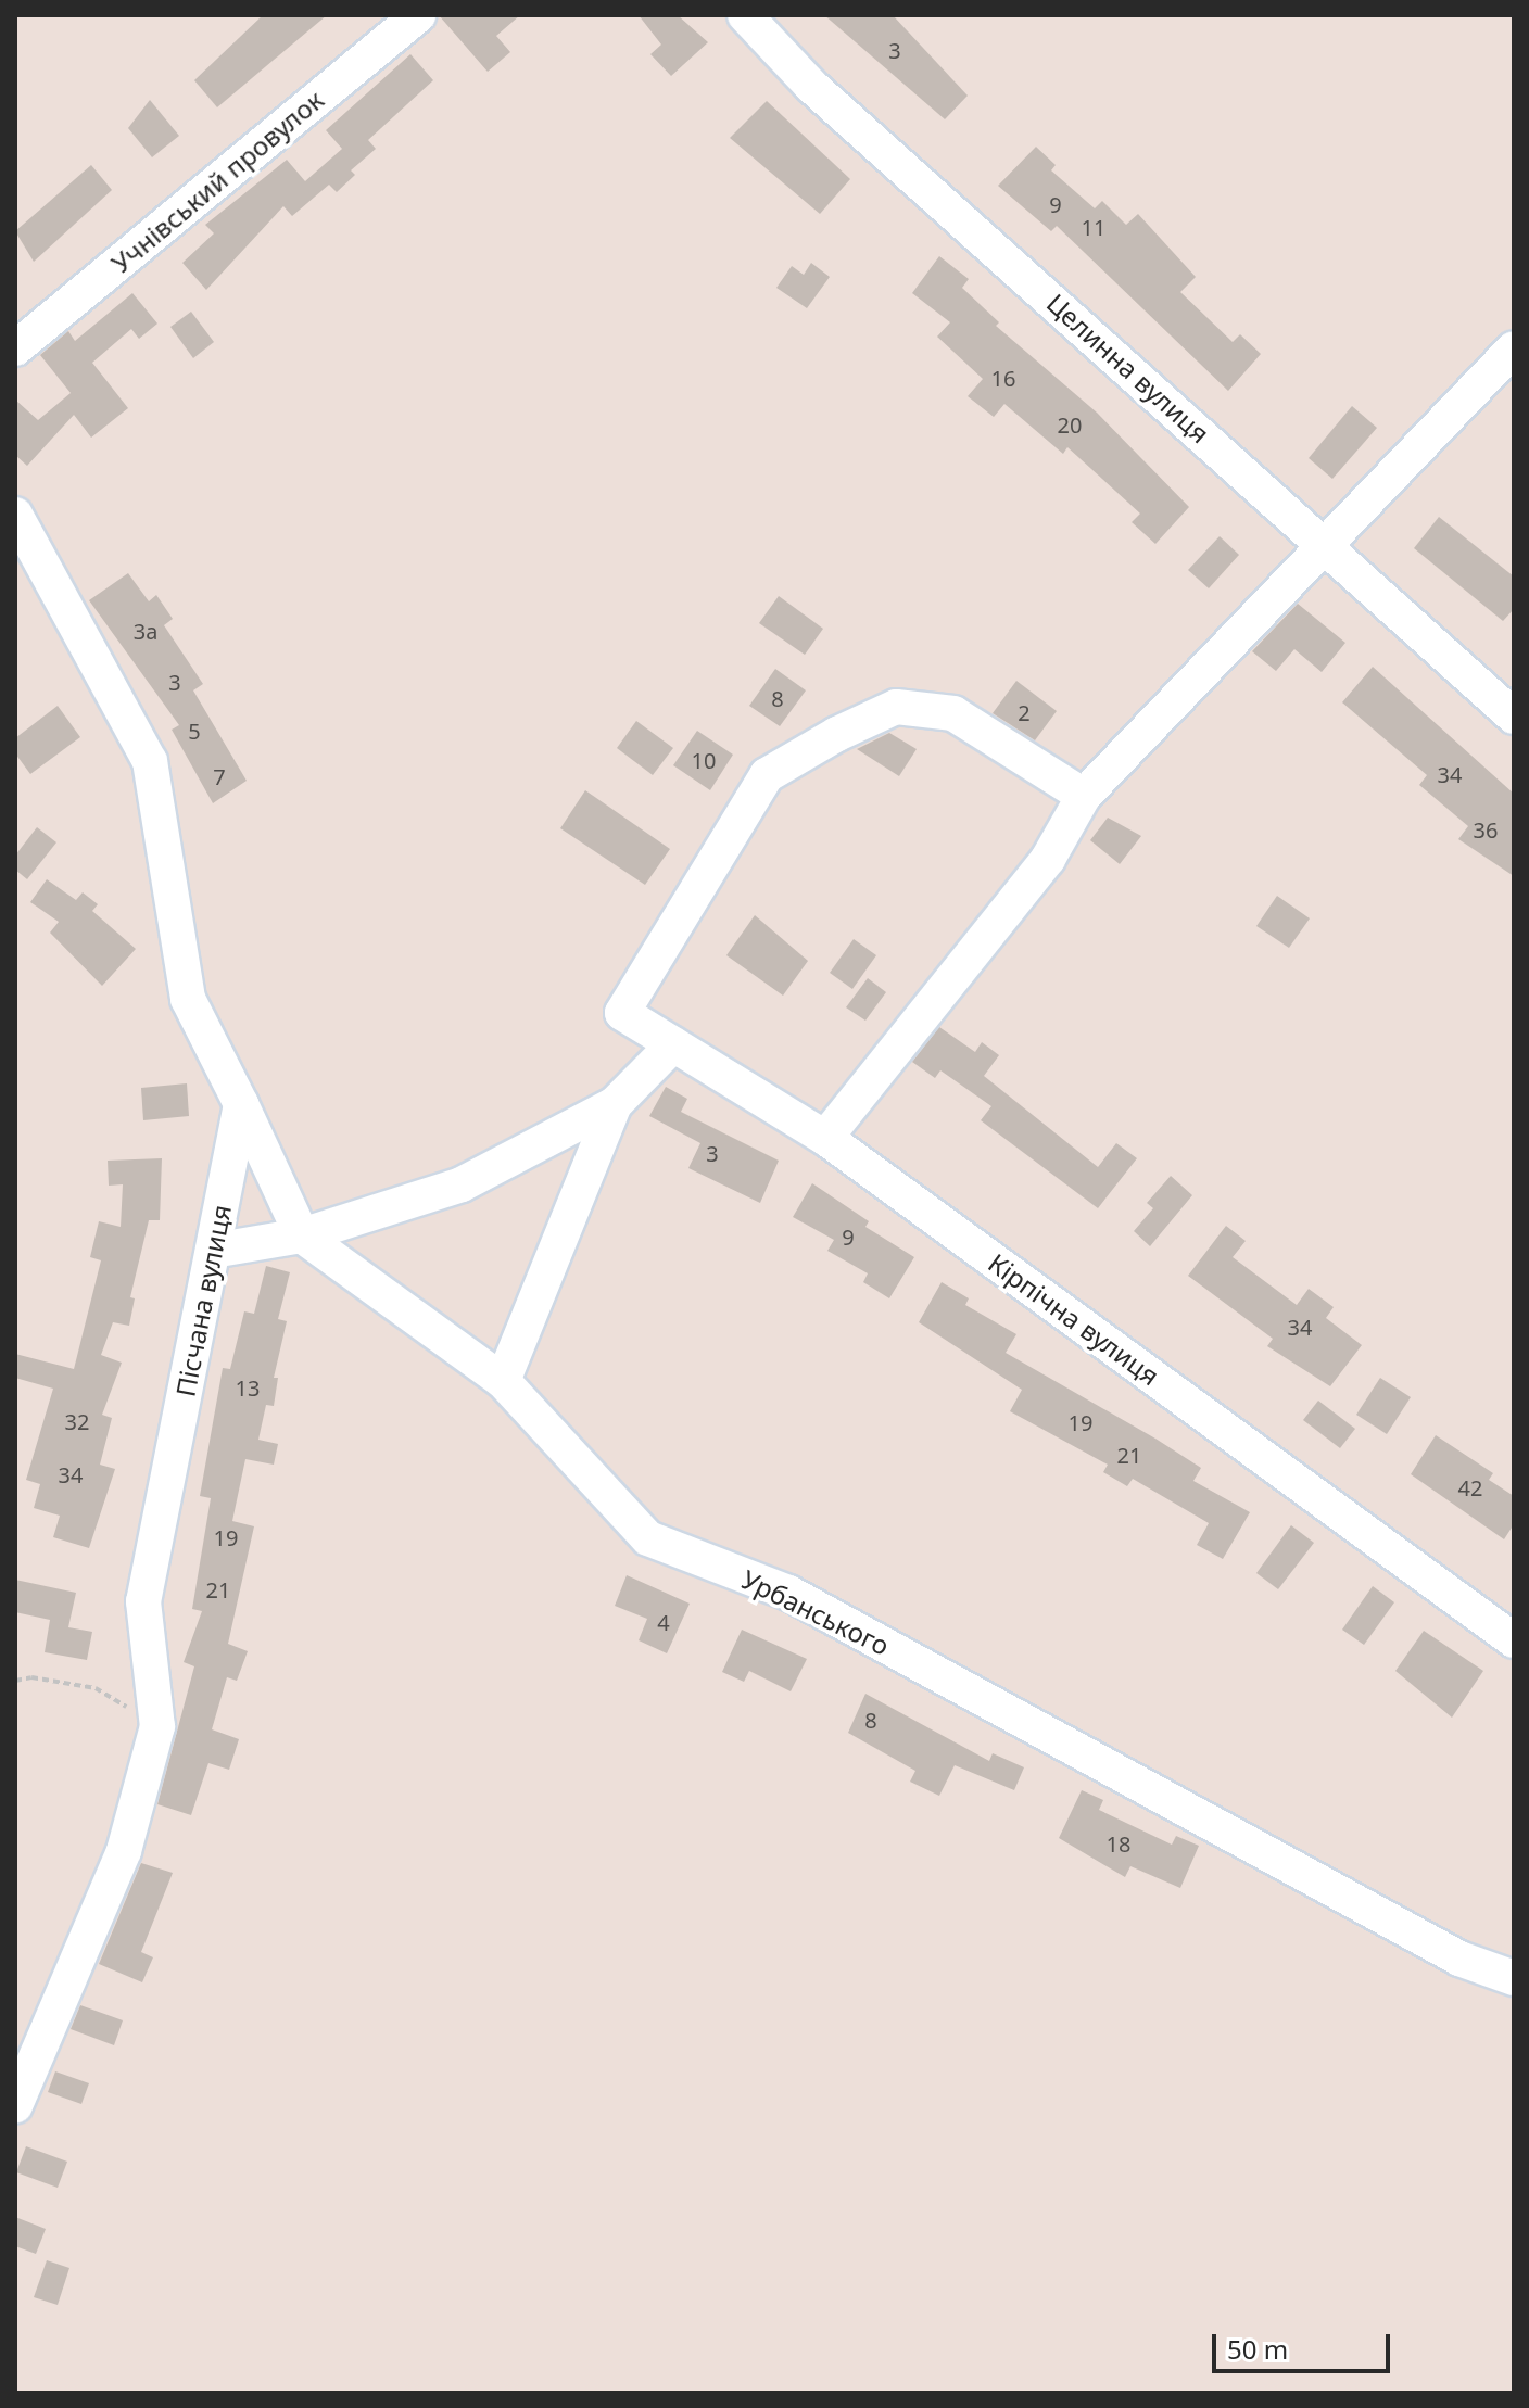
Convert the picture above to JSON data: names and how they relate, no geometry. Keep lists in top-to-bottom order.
{
  "streets": {
    "street": [
      "Учнівський провулок",
      "Целинна вулиця",
      "Пiсчана вулиця",
      "Кiрпiчна вулиця",
      "Урбанського"
    ]
  },
  "crossings": [
    ["Пiсчана вулиця", "Урбанського"]
  ],
  "house_numbers": [
    "3",
    "9",
    "11",
    "16",
    "20",
    "3а",
    "3",
    "8",
    "2",
    "5",
    "10",
    "34",
    "7",
    "36",
    "3",
    "9",
    "34",
    "13",
    "32",
    "19",
    "21",
    "34",
    "42",
    "19",
    "21",
    "4",
    "8",
    "18"
  ],
  "scale_bar": "50 m"
}
